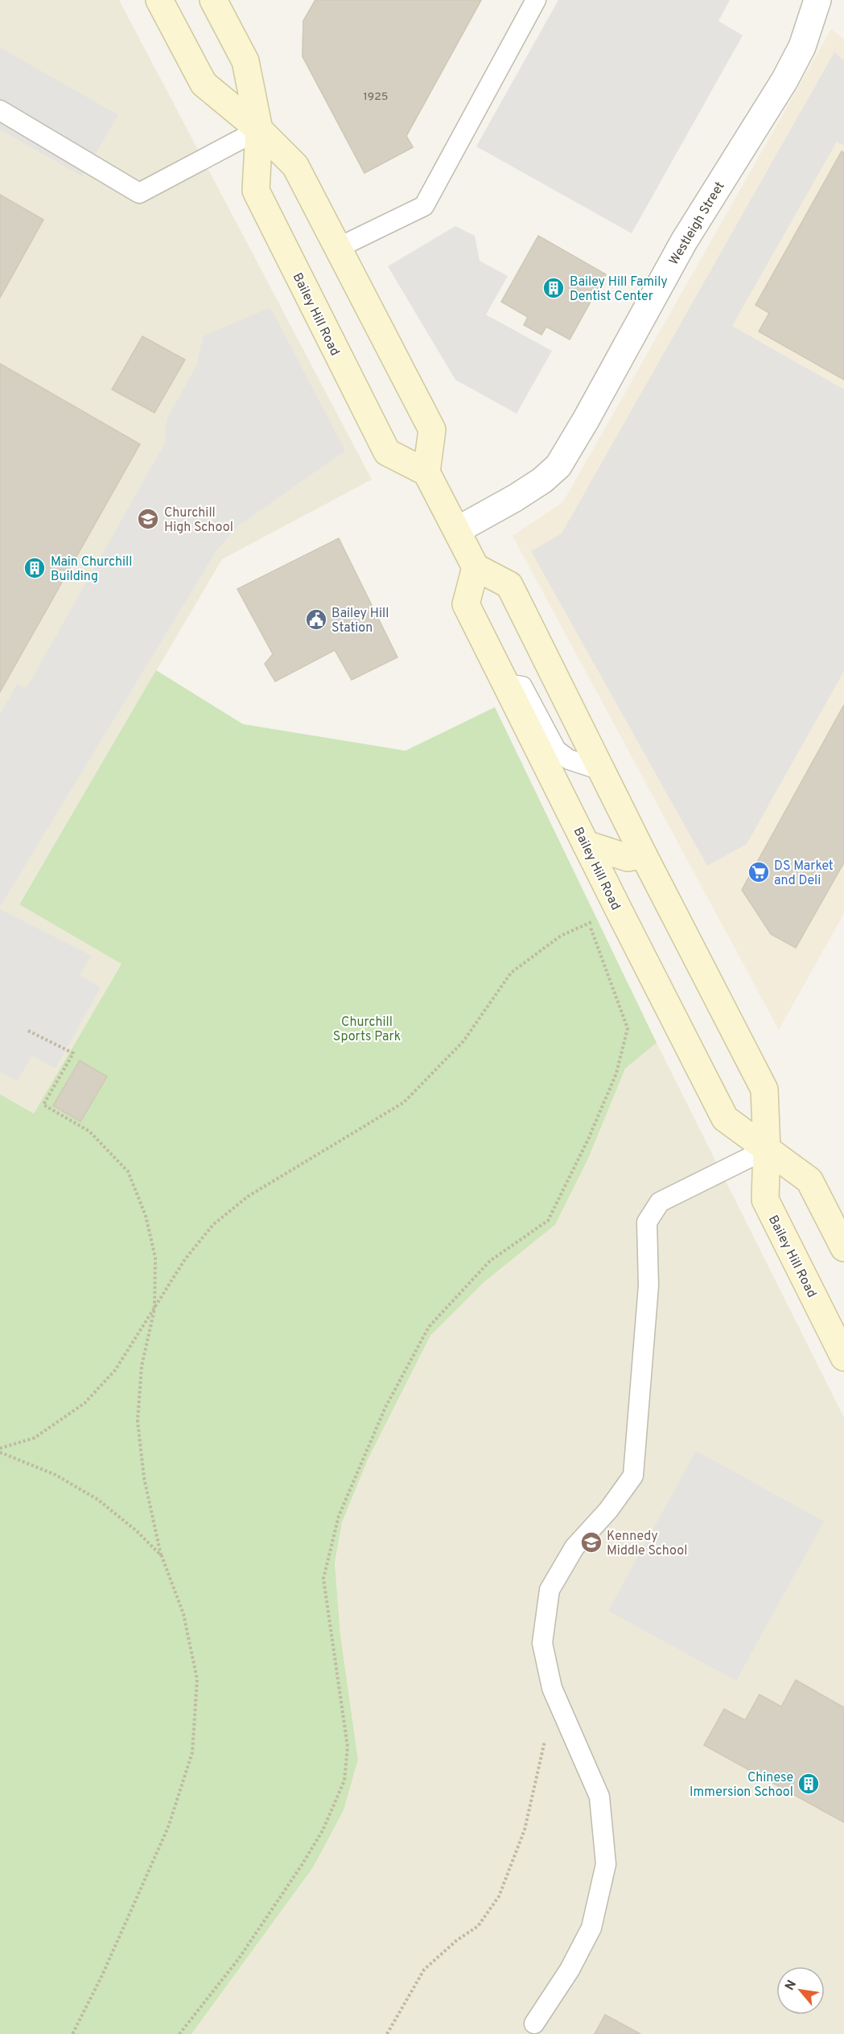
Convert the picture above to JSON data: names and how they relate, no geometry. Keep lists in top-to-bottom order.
{
  "streets": {
    "main road": ["Bailey Hill Road"],
    "street": ["Westleigh Street"]
  },
  "parks": ["Churchill Sports Park"],
  "places": {
    "building": ["Bailey Hill Family Dentist Center", "Main Churchill Building", "Chinese Immersion School"],
    "school or university": ["Churchill High School", "Kennedy Middle School"],
    "public building": ["Bailey Hill Station"],
    "supermarket": ["DS Market and Deli"]
  },
  "house_numbers": ["1925"],
  "north": "top left"
}
